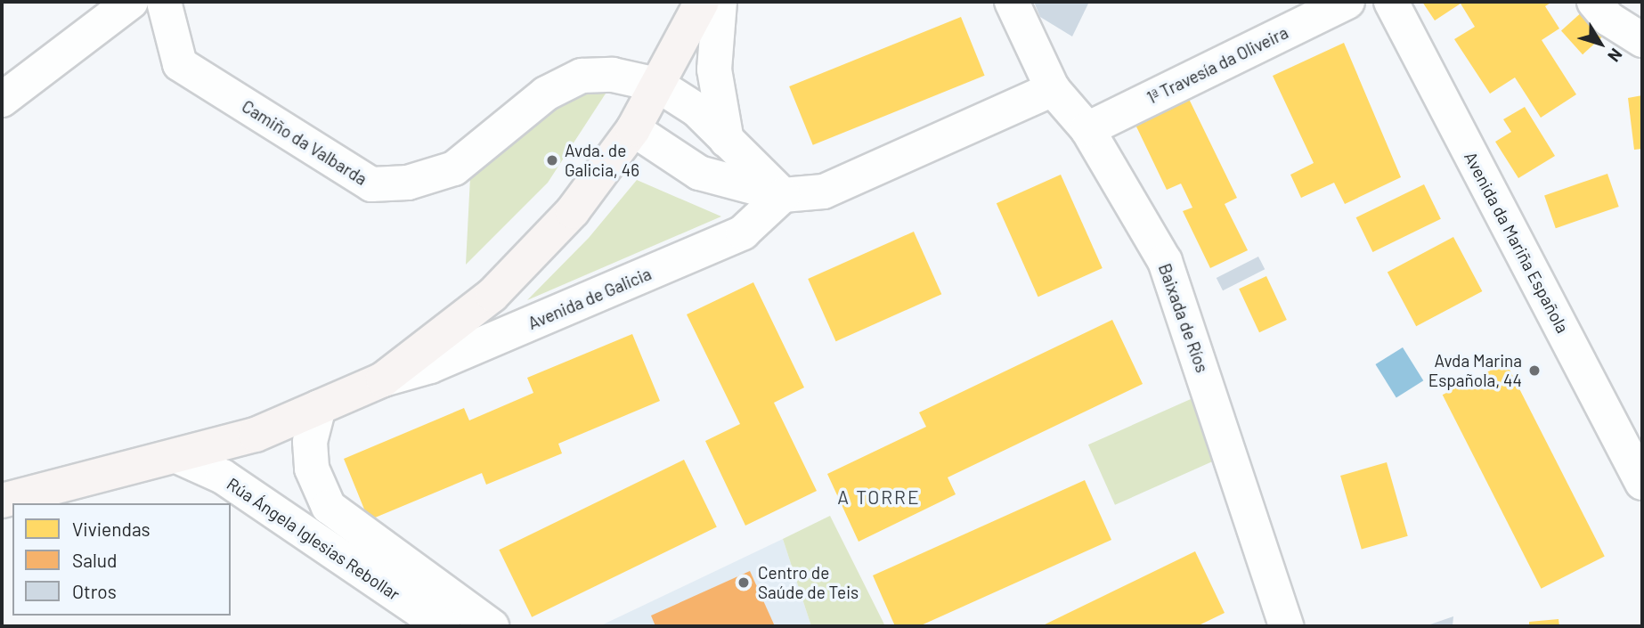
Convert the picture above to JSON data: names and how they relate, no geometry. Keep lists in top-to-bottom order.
{
  "streets": {
    "main road": ["Avenida de Galicia"],
    "street": [
      "1ª Travesía da Oliveira",
      "Camiño da Valbarda",
      "Avenida da Mariña Española",
      "Baixada de Ríos",
      "Rúa Ángela Iglesias Rebollar"
    ]
  },
  "crossings": [
    ["1ª Travesía da Oliveira", "Baixada de Ríos"],
    ["Camiño da Valbarda", "Avenida de Galicia"],
    ["Avenida de Galicia", "Rúa Ángela Iglesias Rebollar"]
  ],
  "districts": ["A TORRE"],
  "places": ["Avda. de Galicia, 46", "Avda Marina Española, 44", "Centro de Saúde de Teis"],
  "legend": ["Viviendas", "Salud", "Otros"],
  "north": "bottom right"
}
